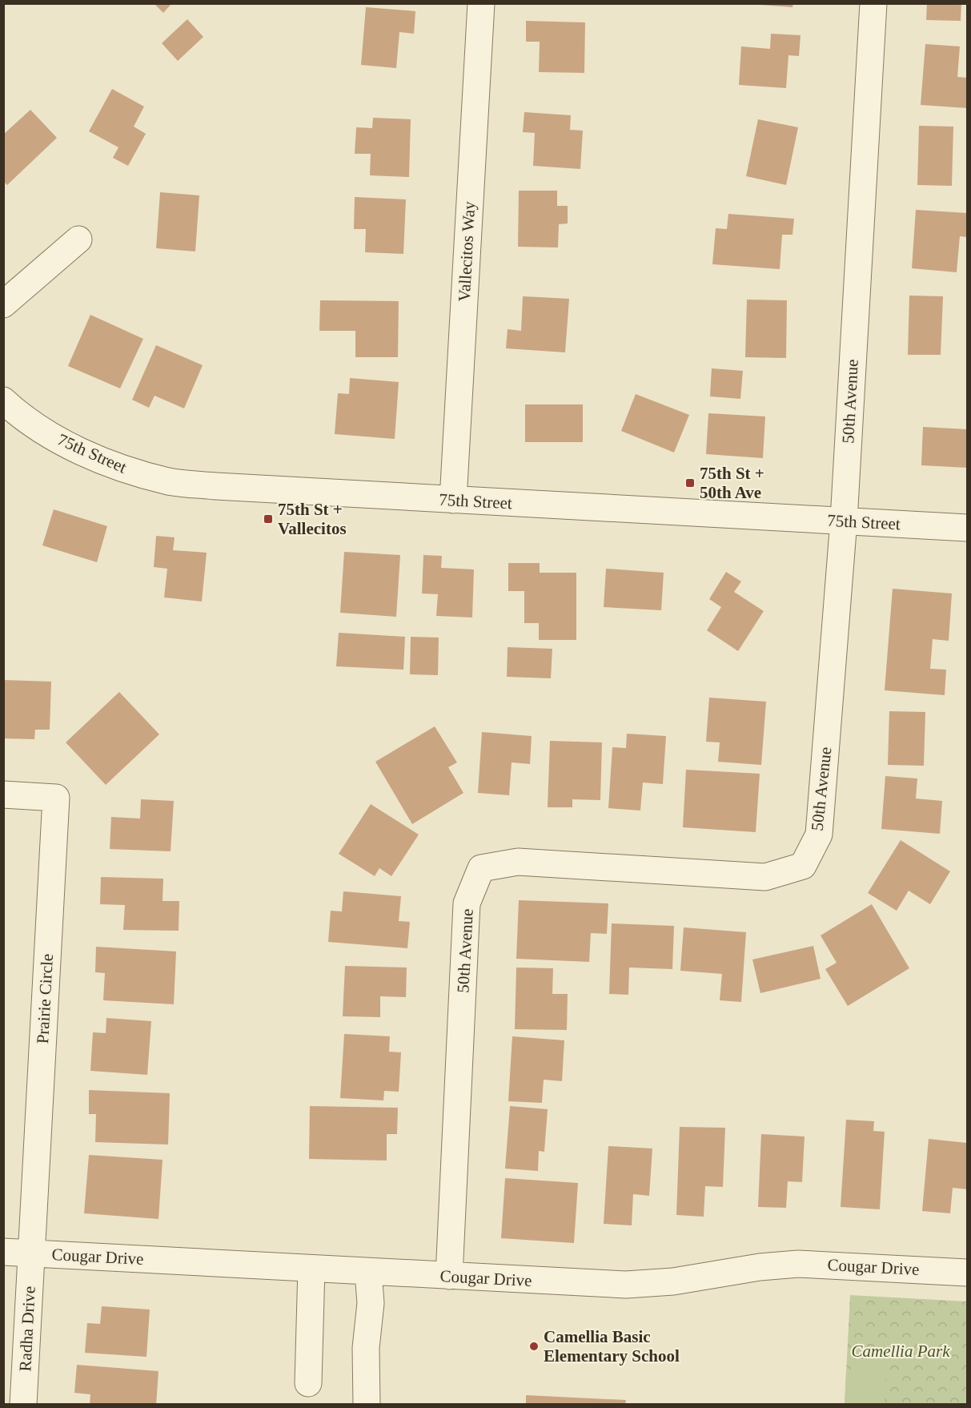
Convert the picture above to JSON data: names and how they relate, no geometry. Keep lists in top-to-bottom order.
{
  "streets": {
    "street": [
      "Vallecitos Way",
      "50th Avenue",
      "75th Street",
      "Prairie Circle",
      "Cougar Drive",
      "Radha Drive"
    ]
  },
  "crossings": [
    ["Vallecitos Way", "75th Street"],
    ["50th Avenue", "75th Street"],
    ["50th Avenue", "Cougar Drive"],
    ["Prairie Circle", "Cougar Drive"],
    ["Prairie Circle", "Radha Drive"],
    ["Cougar Drive", "Radha Drive"]
  ],
  "parks": ["Camellia Park"],
  "places": {
    "transit": ["75th St + 50th Ave", "75th St + Vallecitos"],
    "other": ["Camellia Basic Elementary School"]
  }
}
